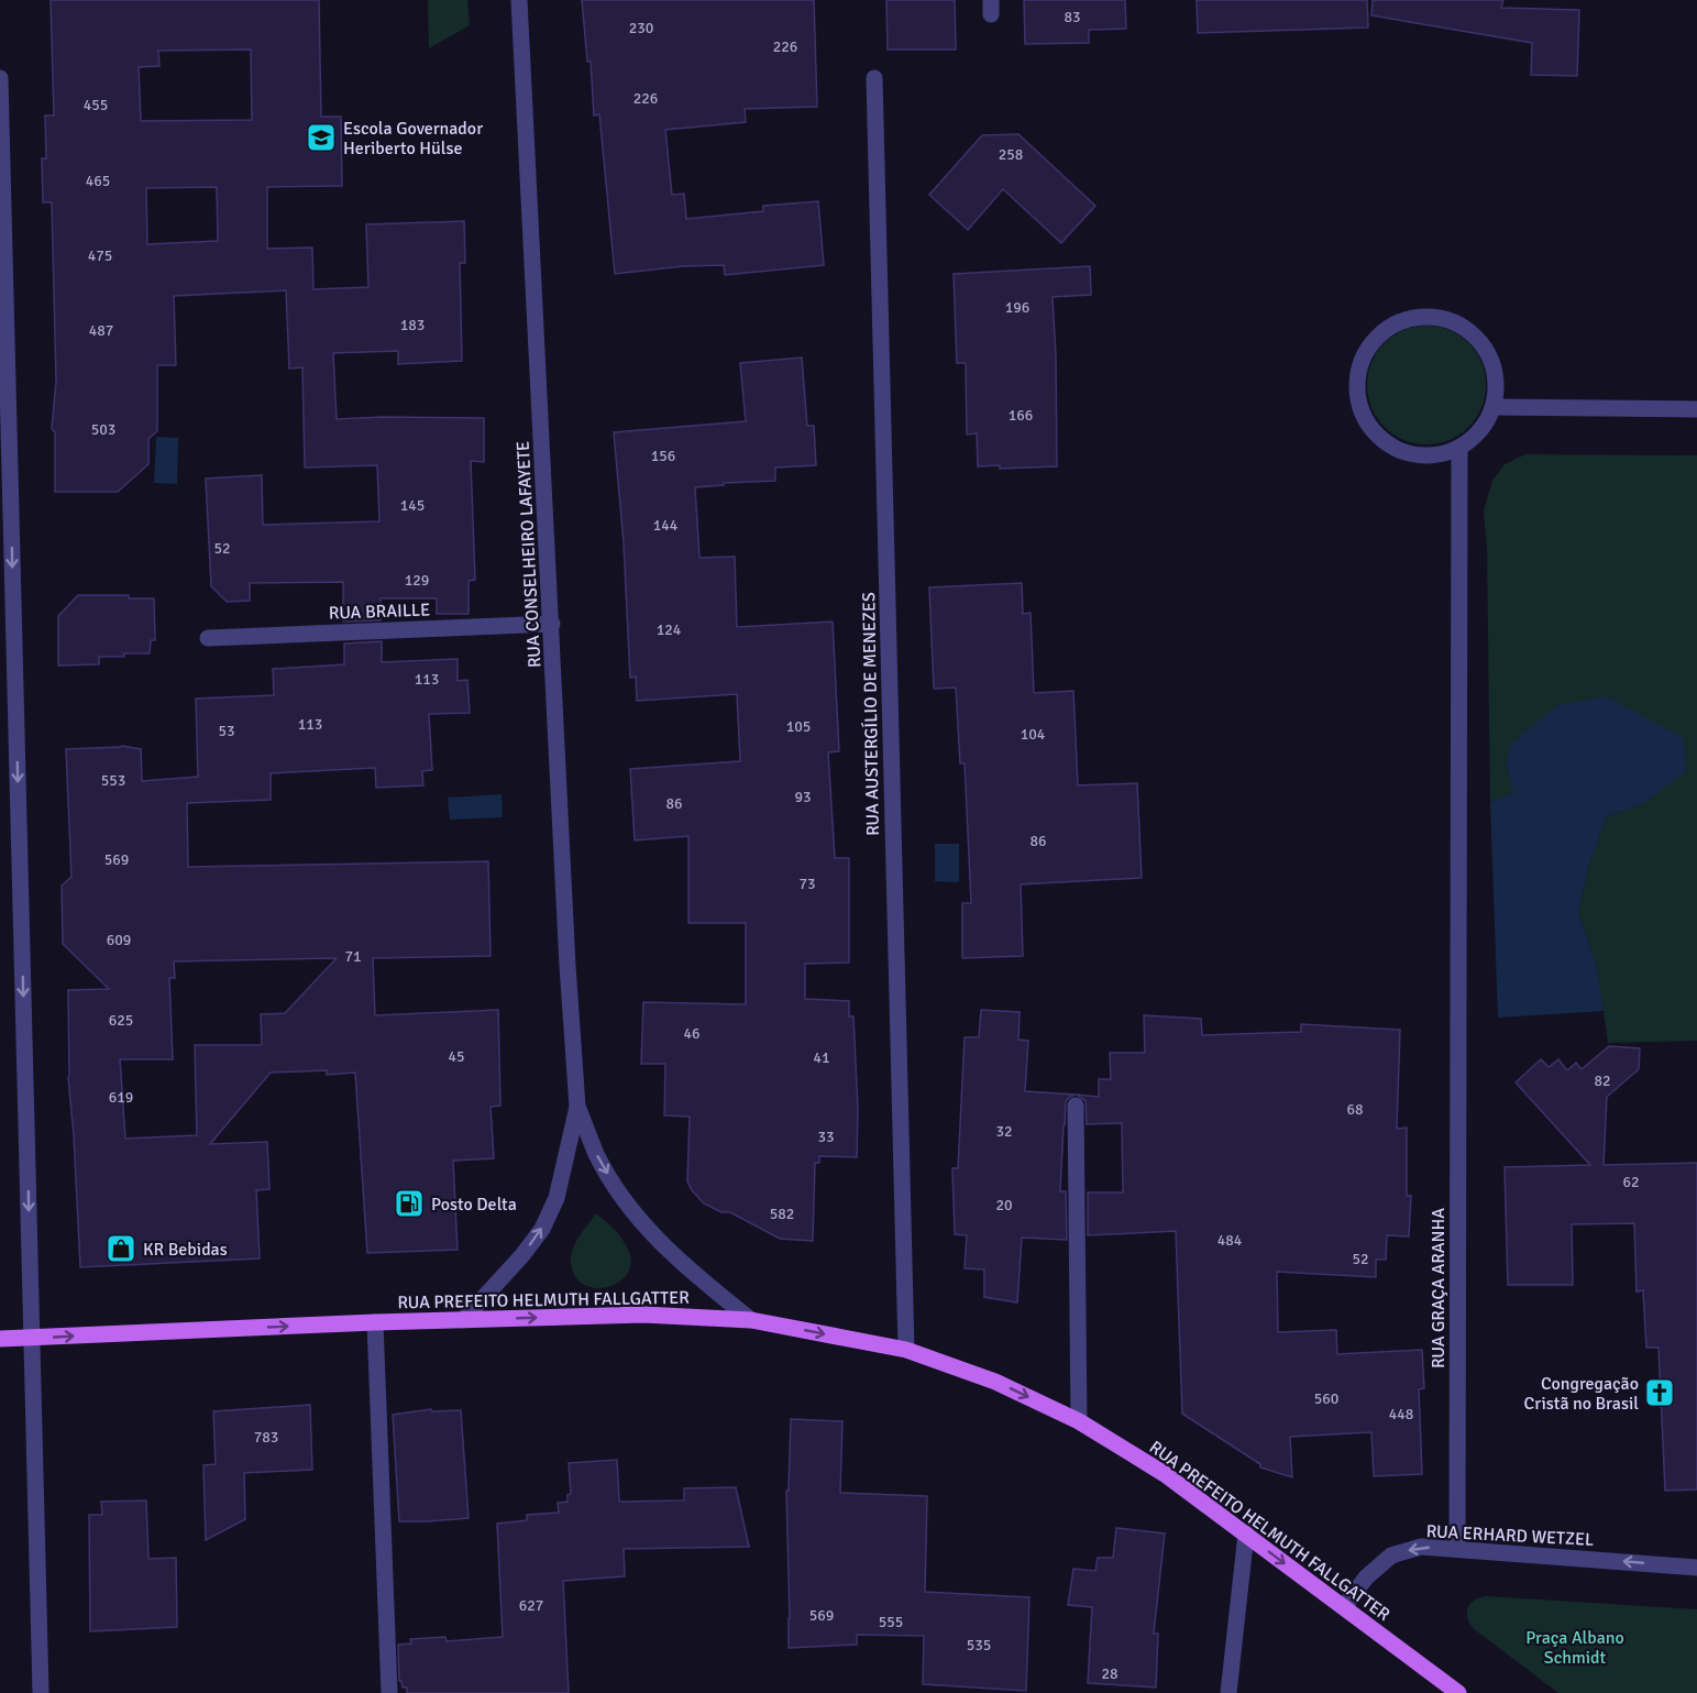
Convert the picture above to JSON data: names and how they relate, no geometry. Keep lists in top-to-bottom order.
{
  "streets": {
    "main road": ["RUA PREFEITO HELMUTH FALLGATTER"],
    "street": [
      "RUA CONSELHEIRO LAFAYETE",
      "RUA BRAILLE",
      "RUA AUSTERGÍLIO DE MENEZES",
      "RUA GRAÇA ARANHA",
      "RUA ERHARD WETZEL"
    ]
  },
  "crossings": [
    ["RUA CONSELHEIRO LAFAYETE", "RUA BRAILLE"],
    ["RUA CONSELHEIRO LAFAYETE", "RUA PREFEITO HELMUTH FALLGATTER"],
    ["RUA AUSTERGÍLIO DE MENEZES", "RUA PREFEITO HELMUTH FALLGATTER"],
    ["RUA GRAÇA ARANHA", "RUA ERHARD WETZEL"],
    ["RUA PREFEITO HELMUTH FALLGATTER", "RUA ERHARD WETZEL"]
  ],
  "one_way": ["RUA PREFEITO HELMUTH FALLGATTER", "RUA ERHARD WETZEL"],
  "parks": ["Praça Albano Schmidt"],
  "places": {
    "school or university": ["Escola Governador Heriberto Hülse"],
    "fuel station": ["Posto Delta"],
    "shop": ["KR Bebidas"],
    "church": ["Congregação Cristã no Brasil"]
  },
  "house_numbers": [
    "83",
    "230",
    "226",
    "226",
    "455",
    "258",
    "465",
    "475",
    "196",
    "183",
    "487",
    "166",
    "503",
    "156",
    "145",
    "144",
    "52",
    "129",
    "124",
    "113",
    "113",
    "105",
    "53",
    "104",
    "553",
    "93",
    "86",
    "86",
    "569",
    "73",
    "609",
    "71",
    "625",
    "46",
    "45",
    "41",
    "82",
    "619",
    "68",
    "32",
    "33",
    "62",
    "20",
    "582",
    "484",
    "52",
    "560",
    "448",
    "783",
    "627",
    "569",
    "555",
    "535",
    "28"
  ]
}
